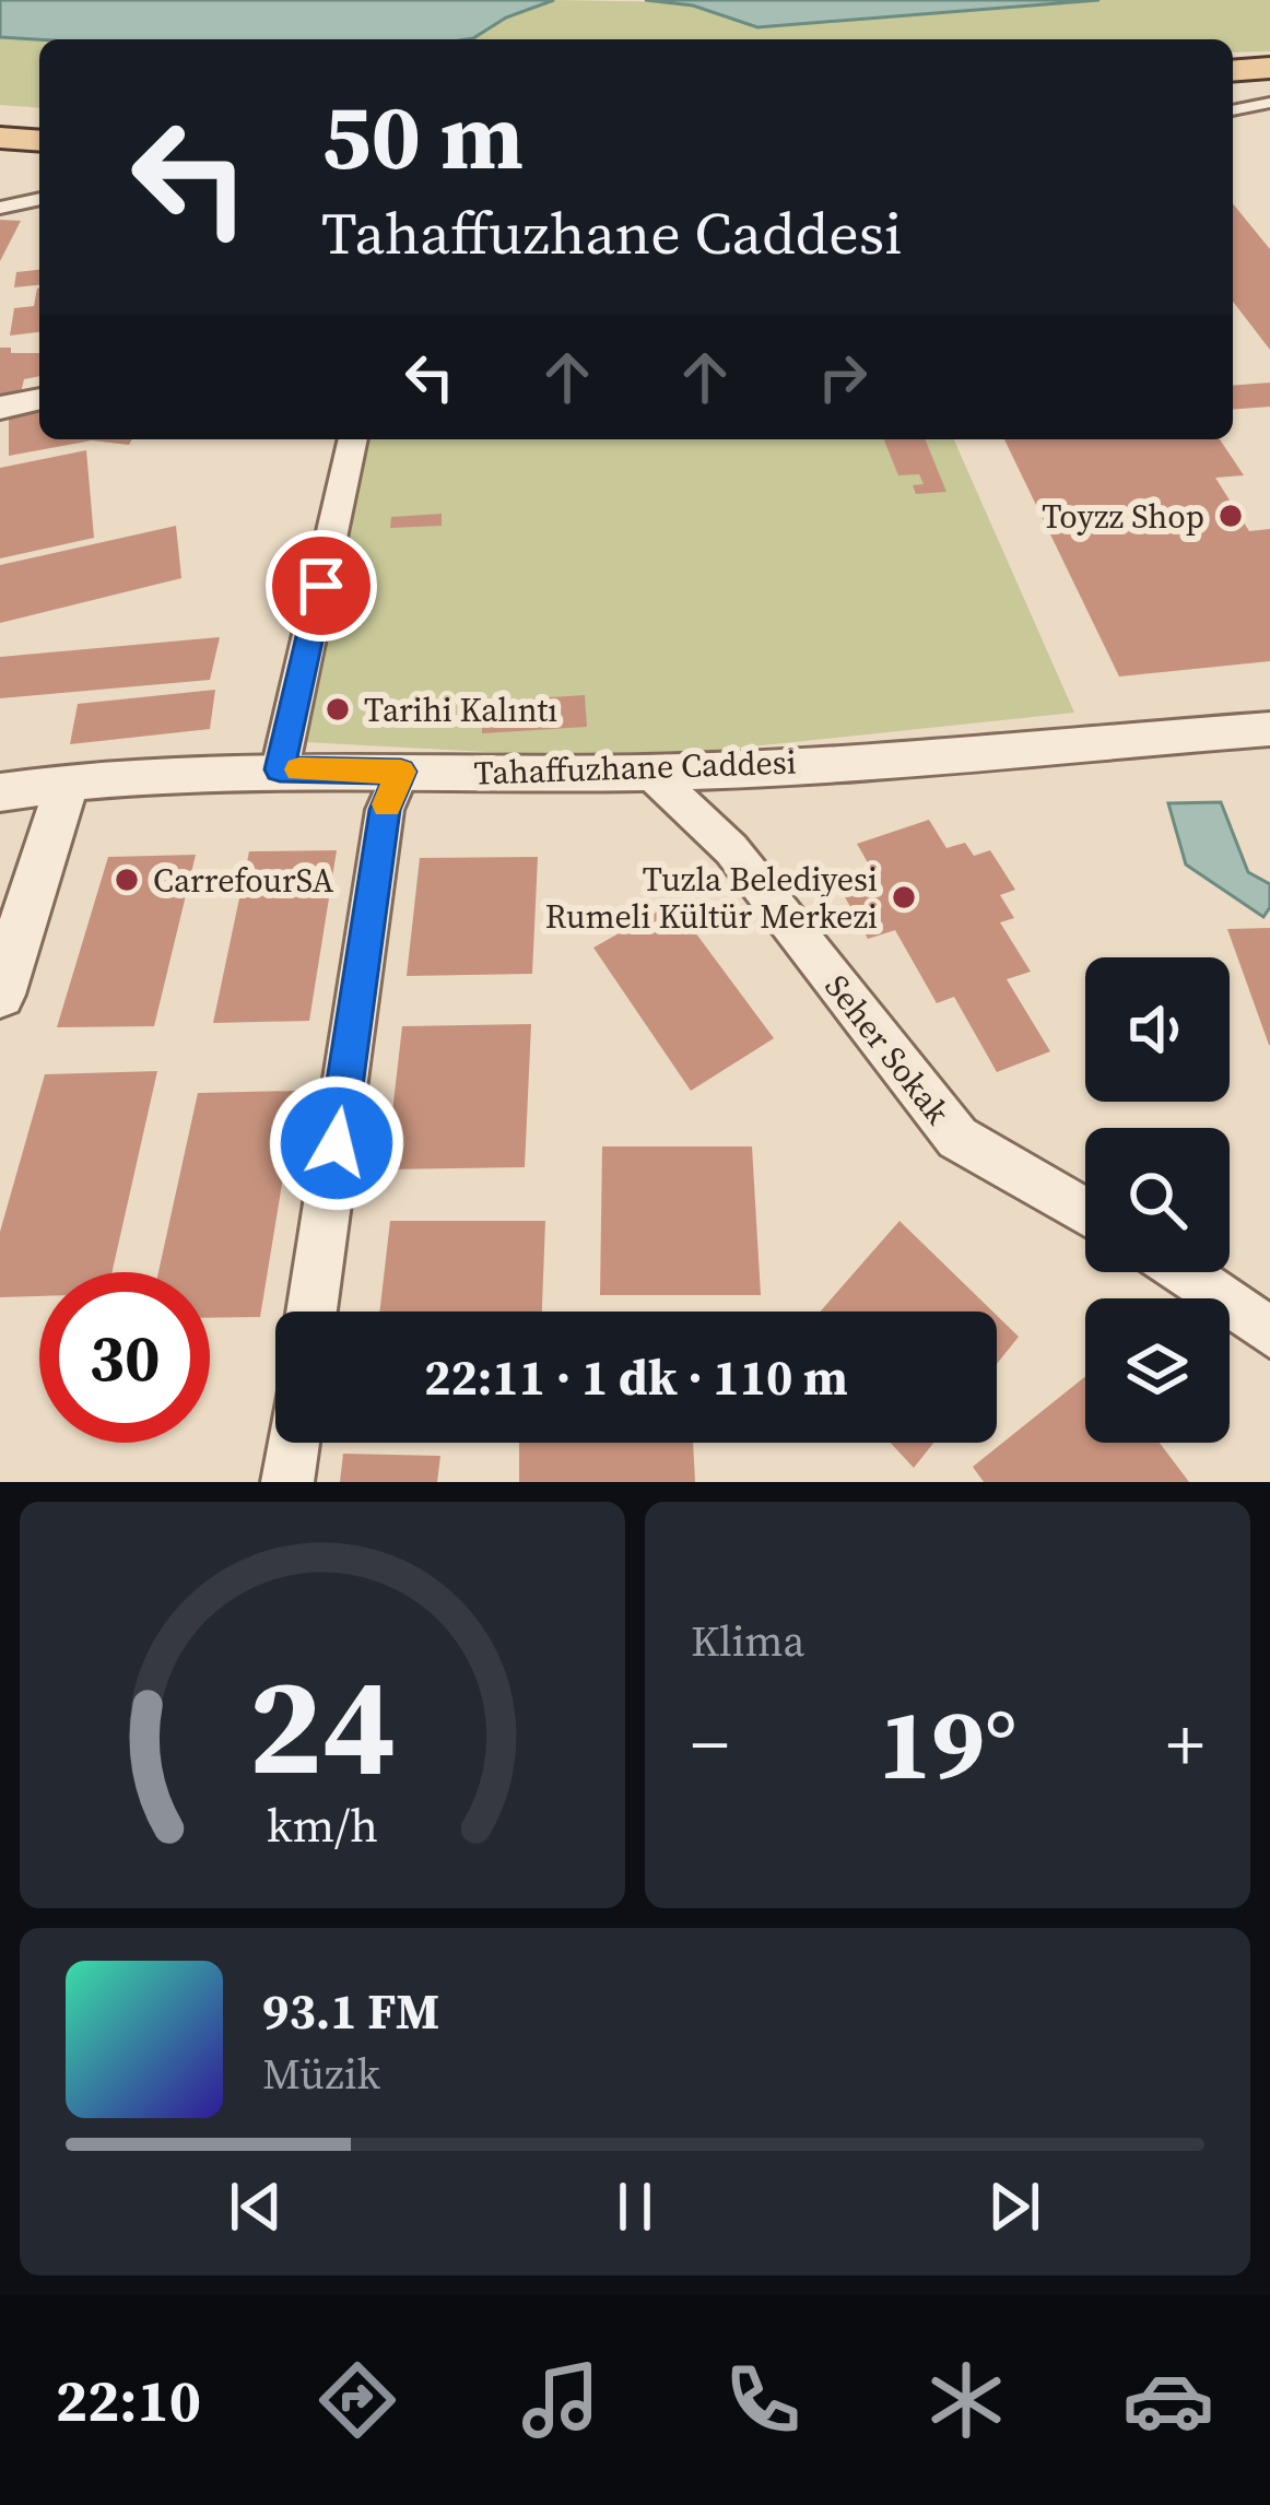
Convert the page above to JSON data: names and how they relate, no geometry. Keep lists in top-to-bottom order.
{
  "streets": {
    "street": ["Tahaffuzhane Caddesi", "Seher Sokak"]
  },
  "crossings": [
    ["Tahaffuzhane Caddesi", "Seher Sokak"]
  ],
  "places": [
    "Toyzz Shop",
    "Tarihi Kalıntı",
    "CarrefourSA",
    "Tuzla Belediyesi Rumeli Kültür Merkezi"
  ],
  "page": {
    "turn": ["50 m", "Tahaffuzhane Caddesi"],
    "limit": "30",
    "trip": "22:11 · 1 dk · 110 m",
    "tile": "Klima",
    "heat": ["−", "19°", "+"],
    "song": ["93.1 FM", "Müzik"],
    "tabs": "22:10",
    "gauge": ["24", "km/h"]
  }
}
